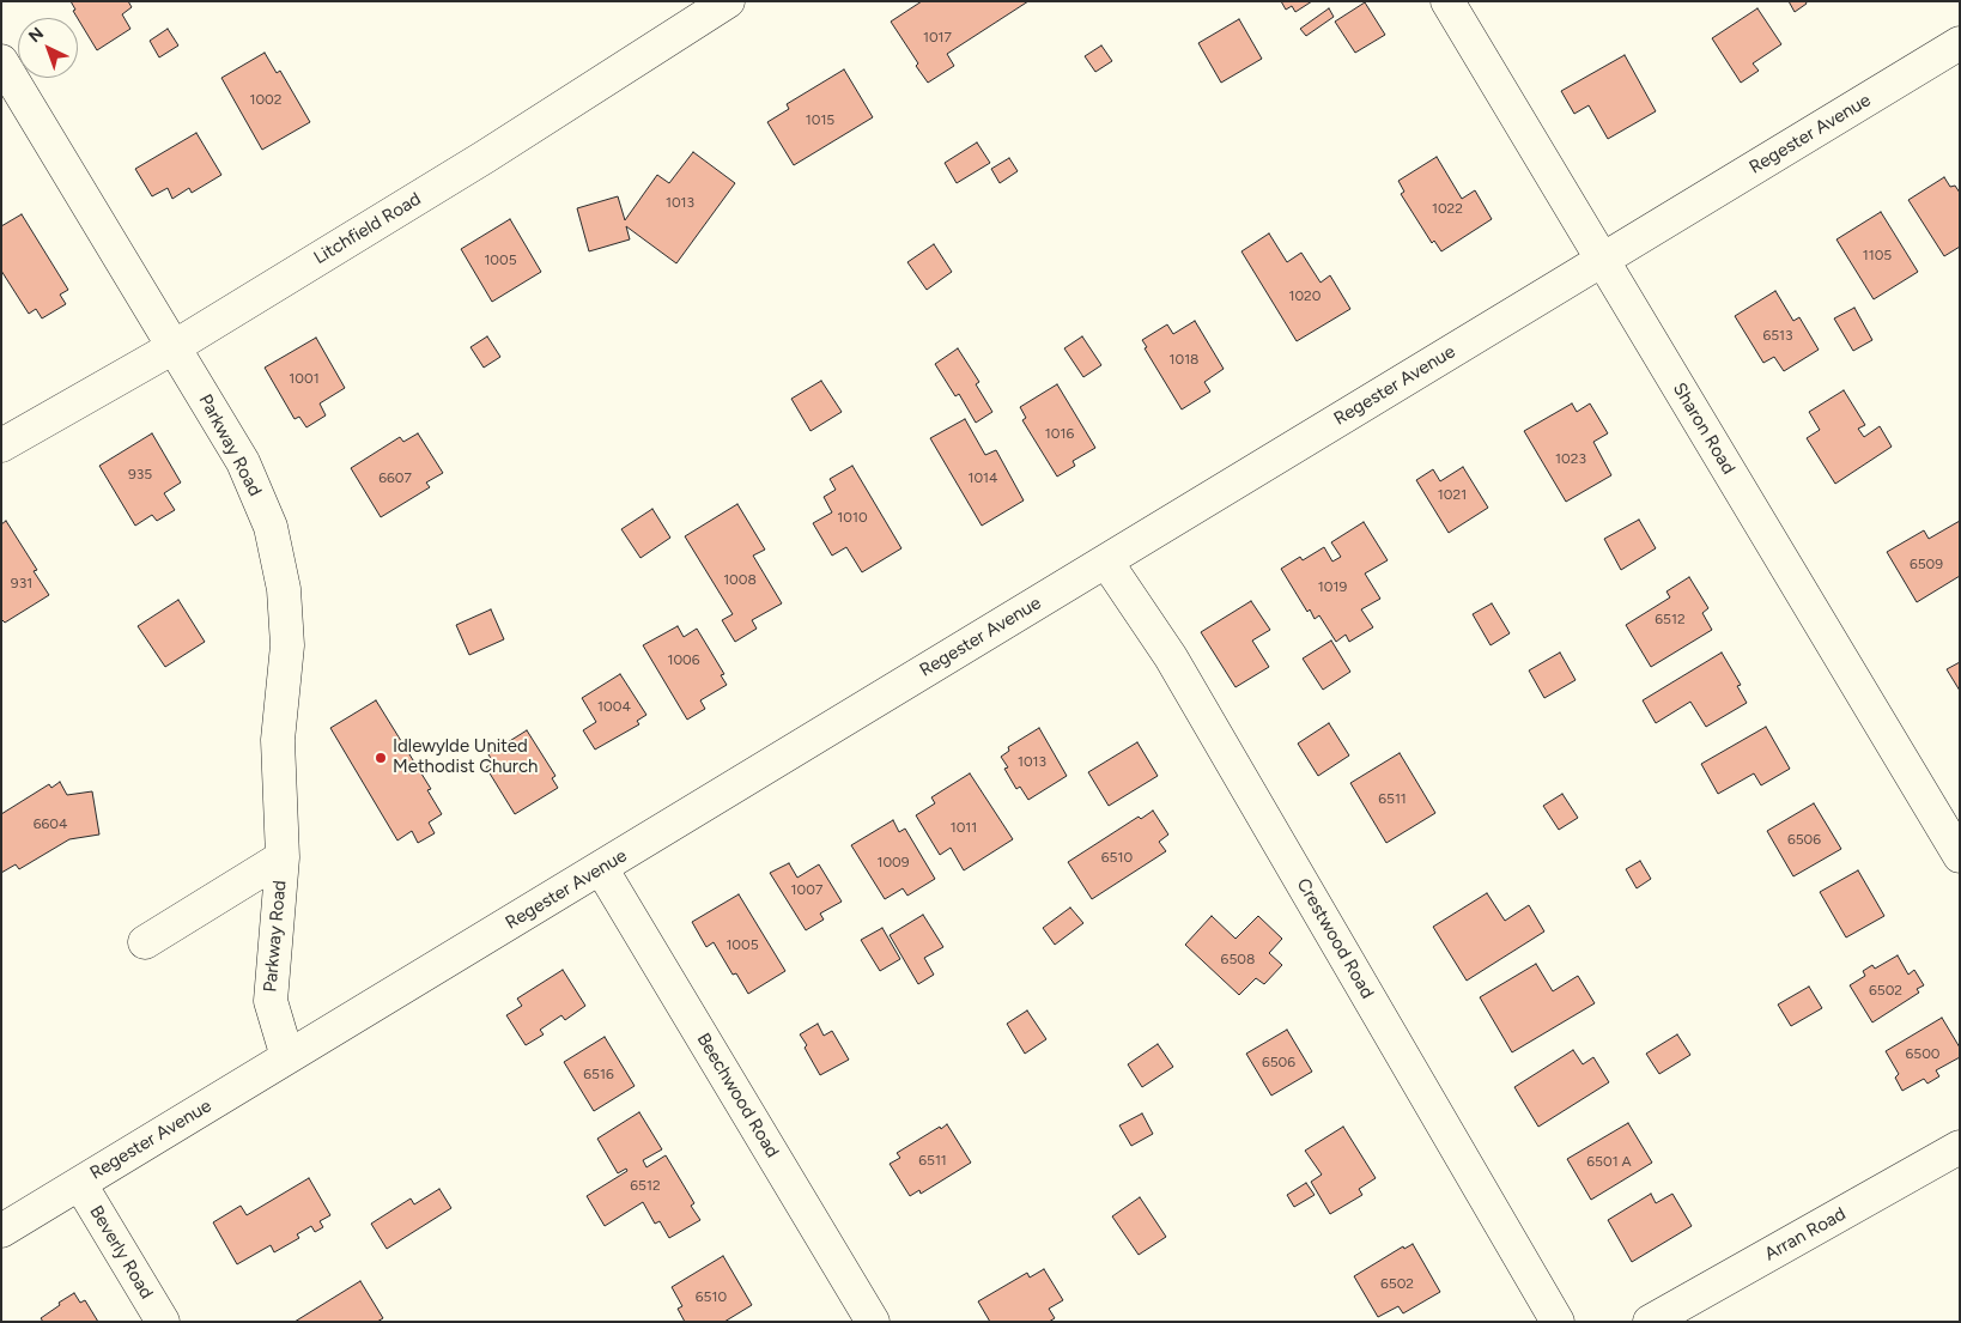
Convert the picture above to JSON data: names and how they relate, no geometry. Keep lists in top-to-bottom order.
{
  "streets": {
    "street": [
      "Regester Avenue",
      "Litchfield Road",
      "Sharon Road",
      "Parkway Road",
      "Crestwood Road",
      "Beechwood Road",
      "Arran Road",
      "Beverly Road"
    ]
  },
  "crossings": [
    ["Regester Avenue", "Sharon Road"],
    ["Regester Avenue", "Parkway Road"],
    ["Regester Avenue", "Crestwood Road"],
    ["Regester Avenue", "Beechwood Road"],
    ["Regester Avenue", "Beverly Road"],
    ["Litchfield Road", "Parkway Road"]
  ],
  "places": ["Idlewylde United Methodist Church"],
  "house_numbers": [
    "1017",
    "1002",
    "1015",
    "1013",
    "1022",
    "1105",
    "1005",
    "1020",
    "6513",
    "1018",
    "1001",
    "1016",
    "1023",
    "935",
    "6607",
    "1014",
    "1021",
    "1010",
    "6509",
    "1008",
    "931",
    "1019",
    "6512",
    "1006",
    "1004",
    "1013",
    "6511",
    "6604",
    "1011",
    "6506",
    "6510",
    "1009",
    "1007",
    "1005",
    "6508",
    "6502",
    "6500",
    "6506",
    "6516",
    "6511",
    "6501 A",
    "6512",
    "6502",
    "6510"
  ],
  "north": "top left"
}
